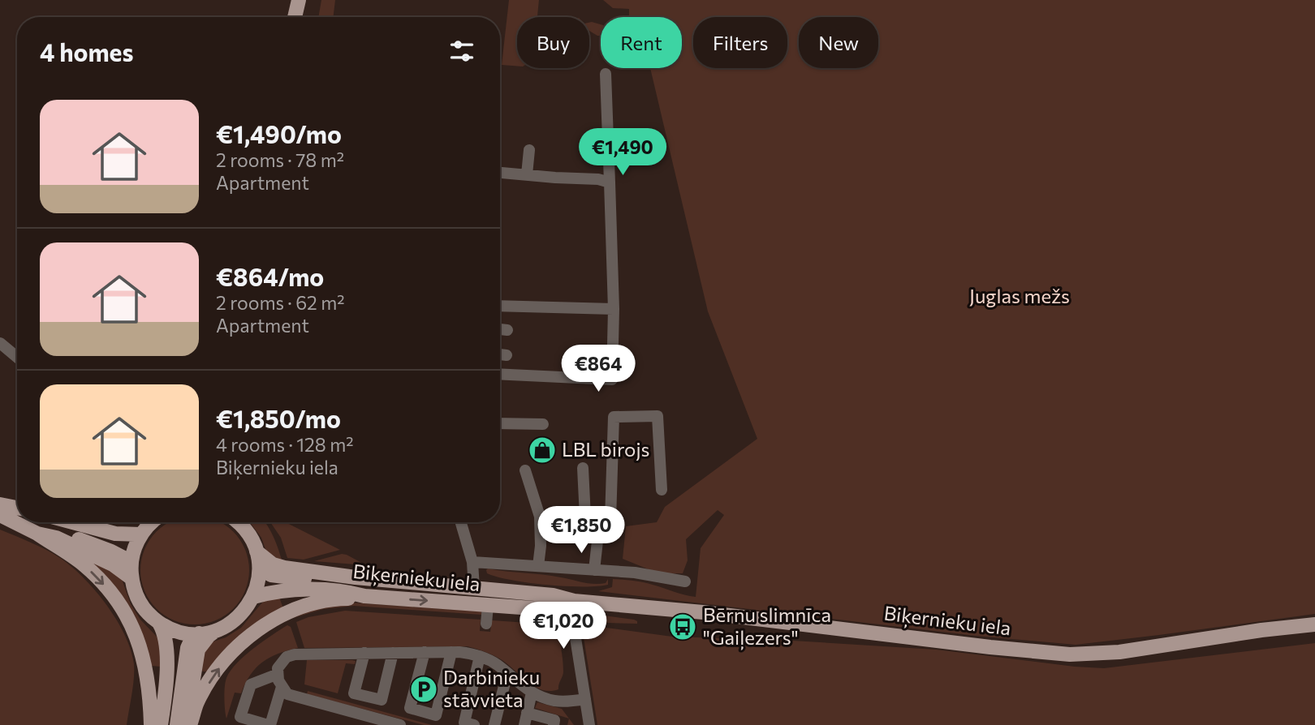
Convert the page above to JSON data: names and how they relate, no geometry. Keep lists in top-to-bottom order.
{
  "streets": {
    "main road": ["Biķernieku iela"]
  },
  "parks": ["Juglas mežs"],
  "places": {
    "shop": ["LBL birojs"],
    "bus stop": ["Bērnu slimnīca \"Gaiļezers\""],
    "parking": ["Darbinieku stāvvieta"]
  },
  "page": {
    "chip": [
      "Buy",
      "Rent",
      "Filters",
      "New"
    ],
    "heading": "4 homes",
    "list": [
      {
        "name": "€1,490/mo",
        "note": "2 rooms · 78 m² · Apartment"
      },
      {
        "name": "€864/mo",
        "note": "2 rooms · 62 m² · Apartment"
      },
      {
        "name": "€1,850/mo",
        "note": "4 rooms · 128 m² · Biķernieku iela"
      }
    ],
    "price": [
      "€1,490",
      "€864",
      "€1,850",
      "€1,020"
    ]
  }
}
